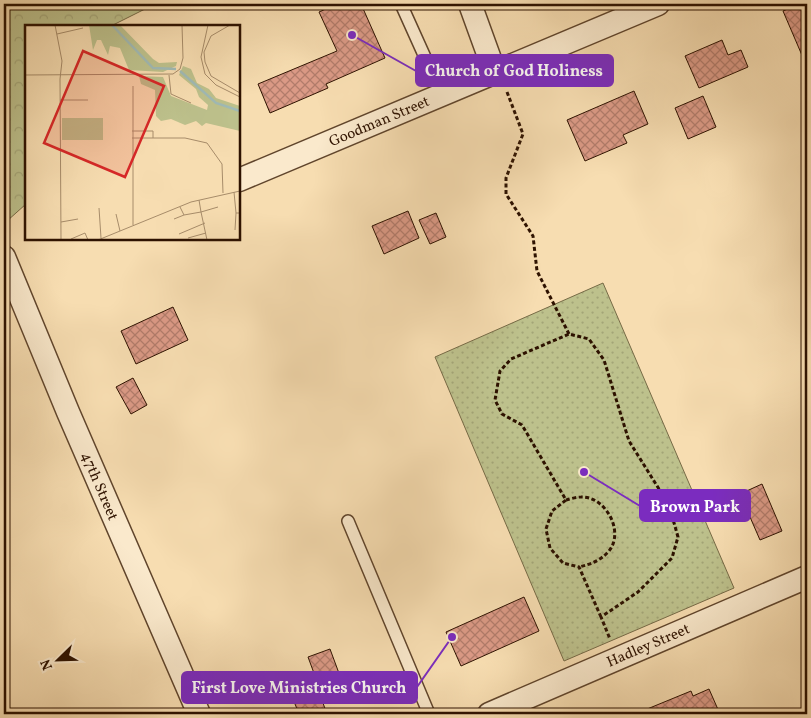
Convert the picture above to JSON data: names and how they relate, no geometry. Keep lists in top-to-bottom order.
{
  "streets": {
    "street": ["Goodman Street", "47th Street", "Hadley Street"]
  },
  "places": ["Church of God Holiness", "Brown Park", "First Love Ministries Church"],
  "north": "bottom left"
}
